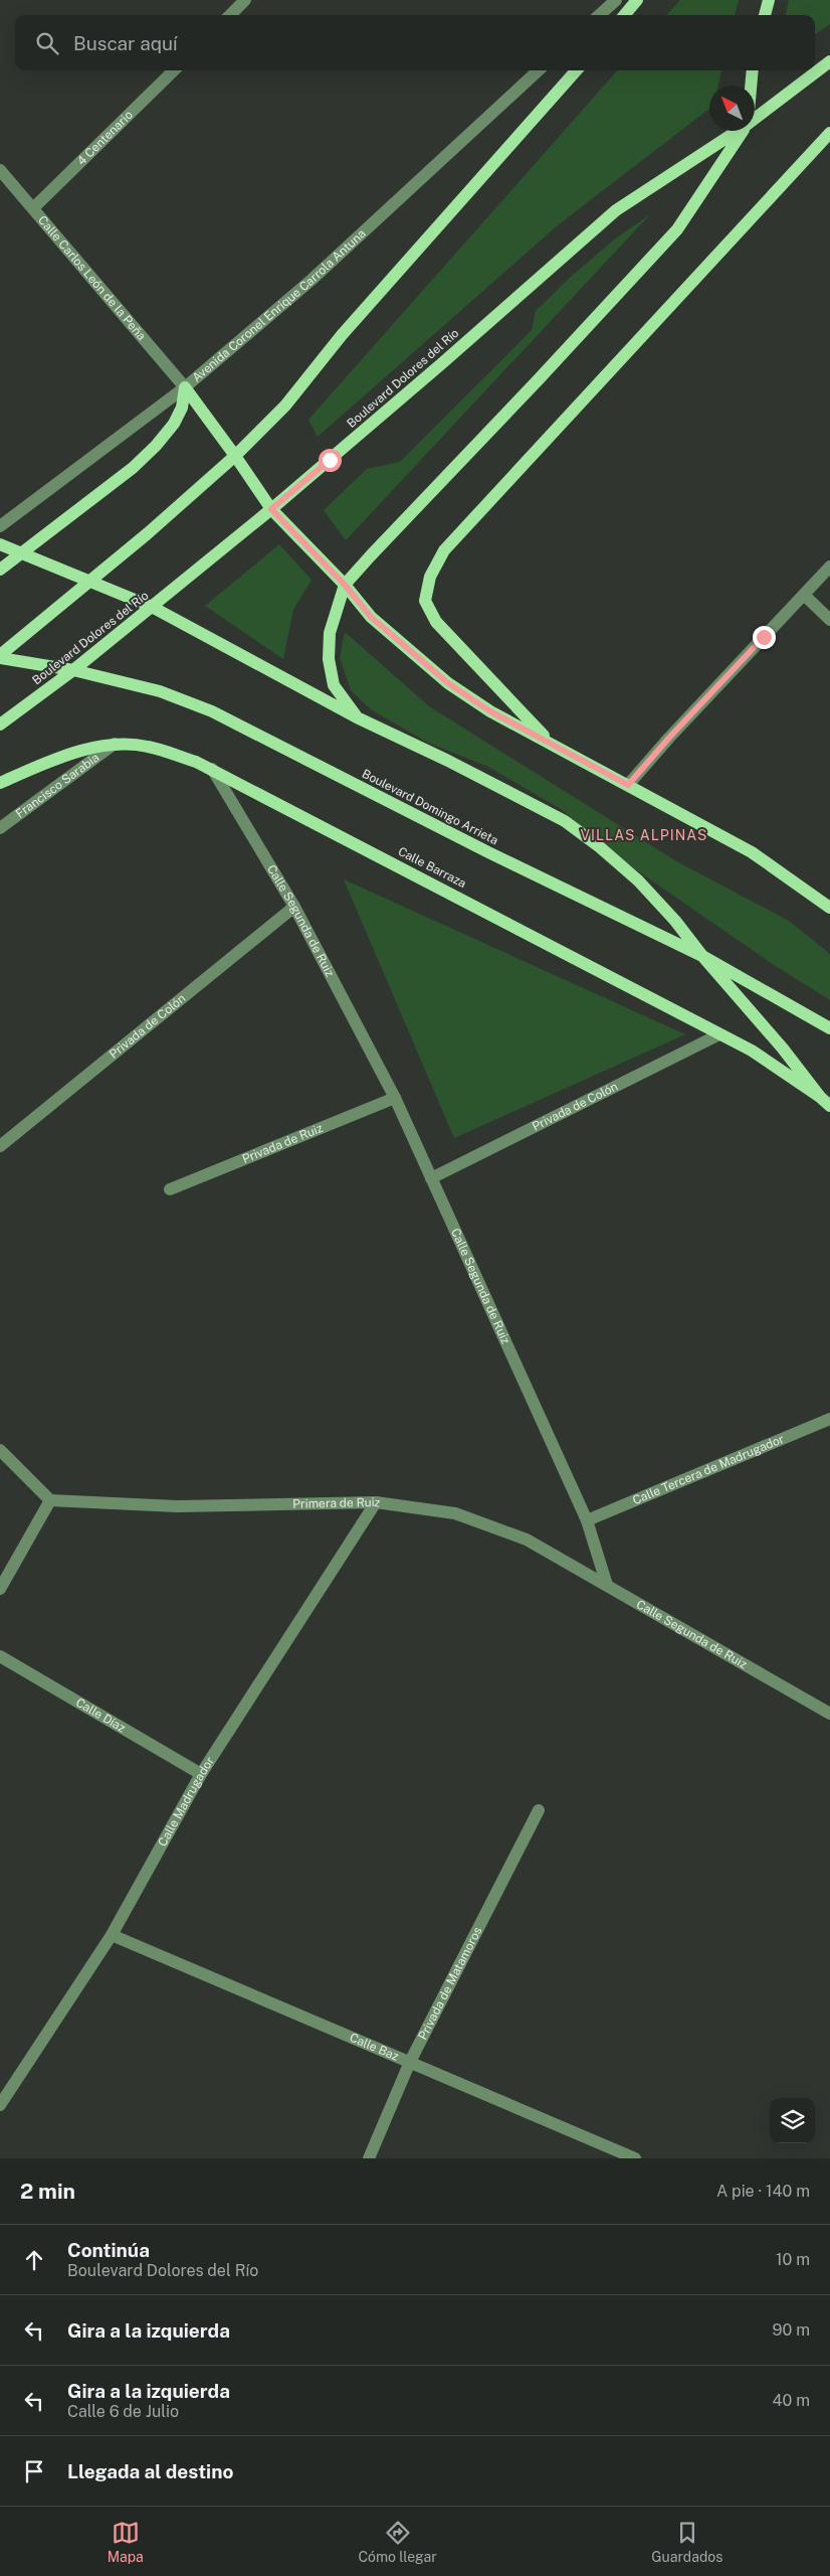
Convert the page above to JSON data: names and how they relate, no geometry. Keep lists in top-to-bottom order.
{
  "streets": {
    "main road": ["Boulevard Dolores del Río", "Boulevard Domingo Arrieta", "Calle Barraza"],
    "street": [
      "4 Centenario",
      "Calle Carlos León de la Peña",
      "Avenida Coronel Enrique Carrola Antuna",
      "Francisco Sarabia",
      "Calle Segunda de Ruiz",
      "Privada de Colón",
      "Privada de Ruiz",
      "Calle Tercera de Madrugador",
      "Primera de Ruiz",
      "Calle Díaz",
      "Calle Madrugador",
      "Privada de Matamoros",
      "Calle Baz"
    ]
  },
  "crossings": [
    ["4 Centenario", "Calle Carlos León de la Peña"],
    ["Calle Carlos León de la Peña", "Avenida Coronel Enrique Carrola Antuna"],
    ["Boulevard Dolores del Río", "Boulevard Domingo Arrieta"],
    ["Francisco Sarabia", "Calle Barraza"],
    ["Calle Barraza", "Calle Segunda de Ruiz"],
    ["Calle Barraza", "Privada de Colón"],
    ["Calle Segunda de Ruiz", "Privada de Colón"],
    ["Calle Segunda de Ruiz", "Privada de Ruiz"],
    ["Calle Segunda de Ruiz", "Calle Tercera de Madrugador"],
    ["Calle Segunda de Ruiz", "Primera de Ruiz"],
    ["Primera de Ruiz", "Calle Madrugador"],
    ["Calle Díaz", "Calle Madrugador"],
    ["Calle Madrugador", "Calle Baz"],
    ["Privada de Matamoros", "Calle Baz"]
  ],
  "districts": ["VILLAS ALPINAS"],
  "north": "top left",
  "page": {
    "search": "Buscar aquí",
    "heading": ["2 min", "A pie · 140 m"],
    "list": [
      ["Continúa", "Boulevard Dolores del Río", "10 m"],
      ["Gira a la izquierda", "90 m"],
      ["Gira a la izquierda", "Calle 6 de Julio", "40 m"],
      "Llegada al destino"
    ],
    "nav": ["Mapa", "Cómo llegar", "Guardados"]
  }
}
